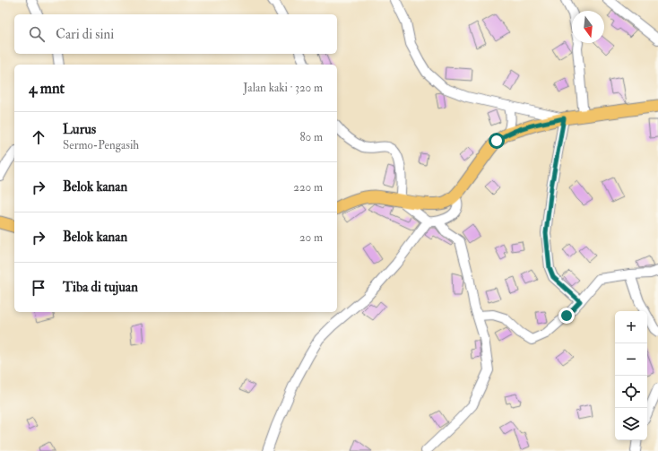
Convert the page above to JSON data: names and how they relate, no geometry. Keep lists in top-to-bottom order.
{
  "north": "bottom",
  "page": {
    "search": "Cari di sini",
    "heading": ["4 mnt", "Jalan kaki · 320 m"],
    "list": [
      ["Lurus", "Sermo-Pengasih", "80 m"],
      ["Belok kanan", "220 m"],
      ["Belok kanan", "20 m"],
      "Tiba di tujuan"
    ],
    "map_buttons": ["+", "−"]
  }
}
